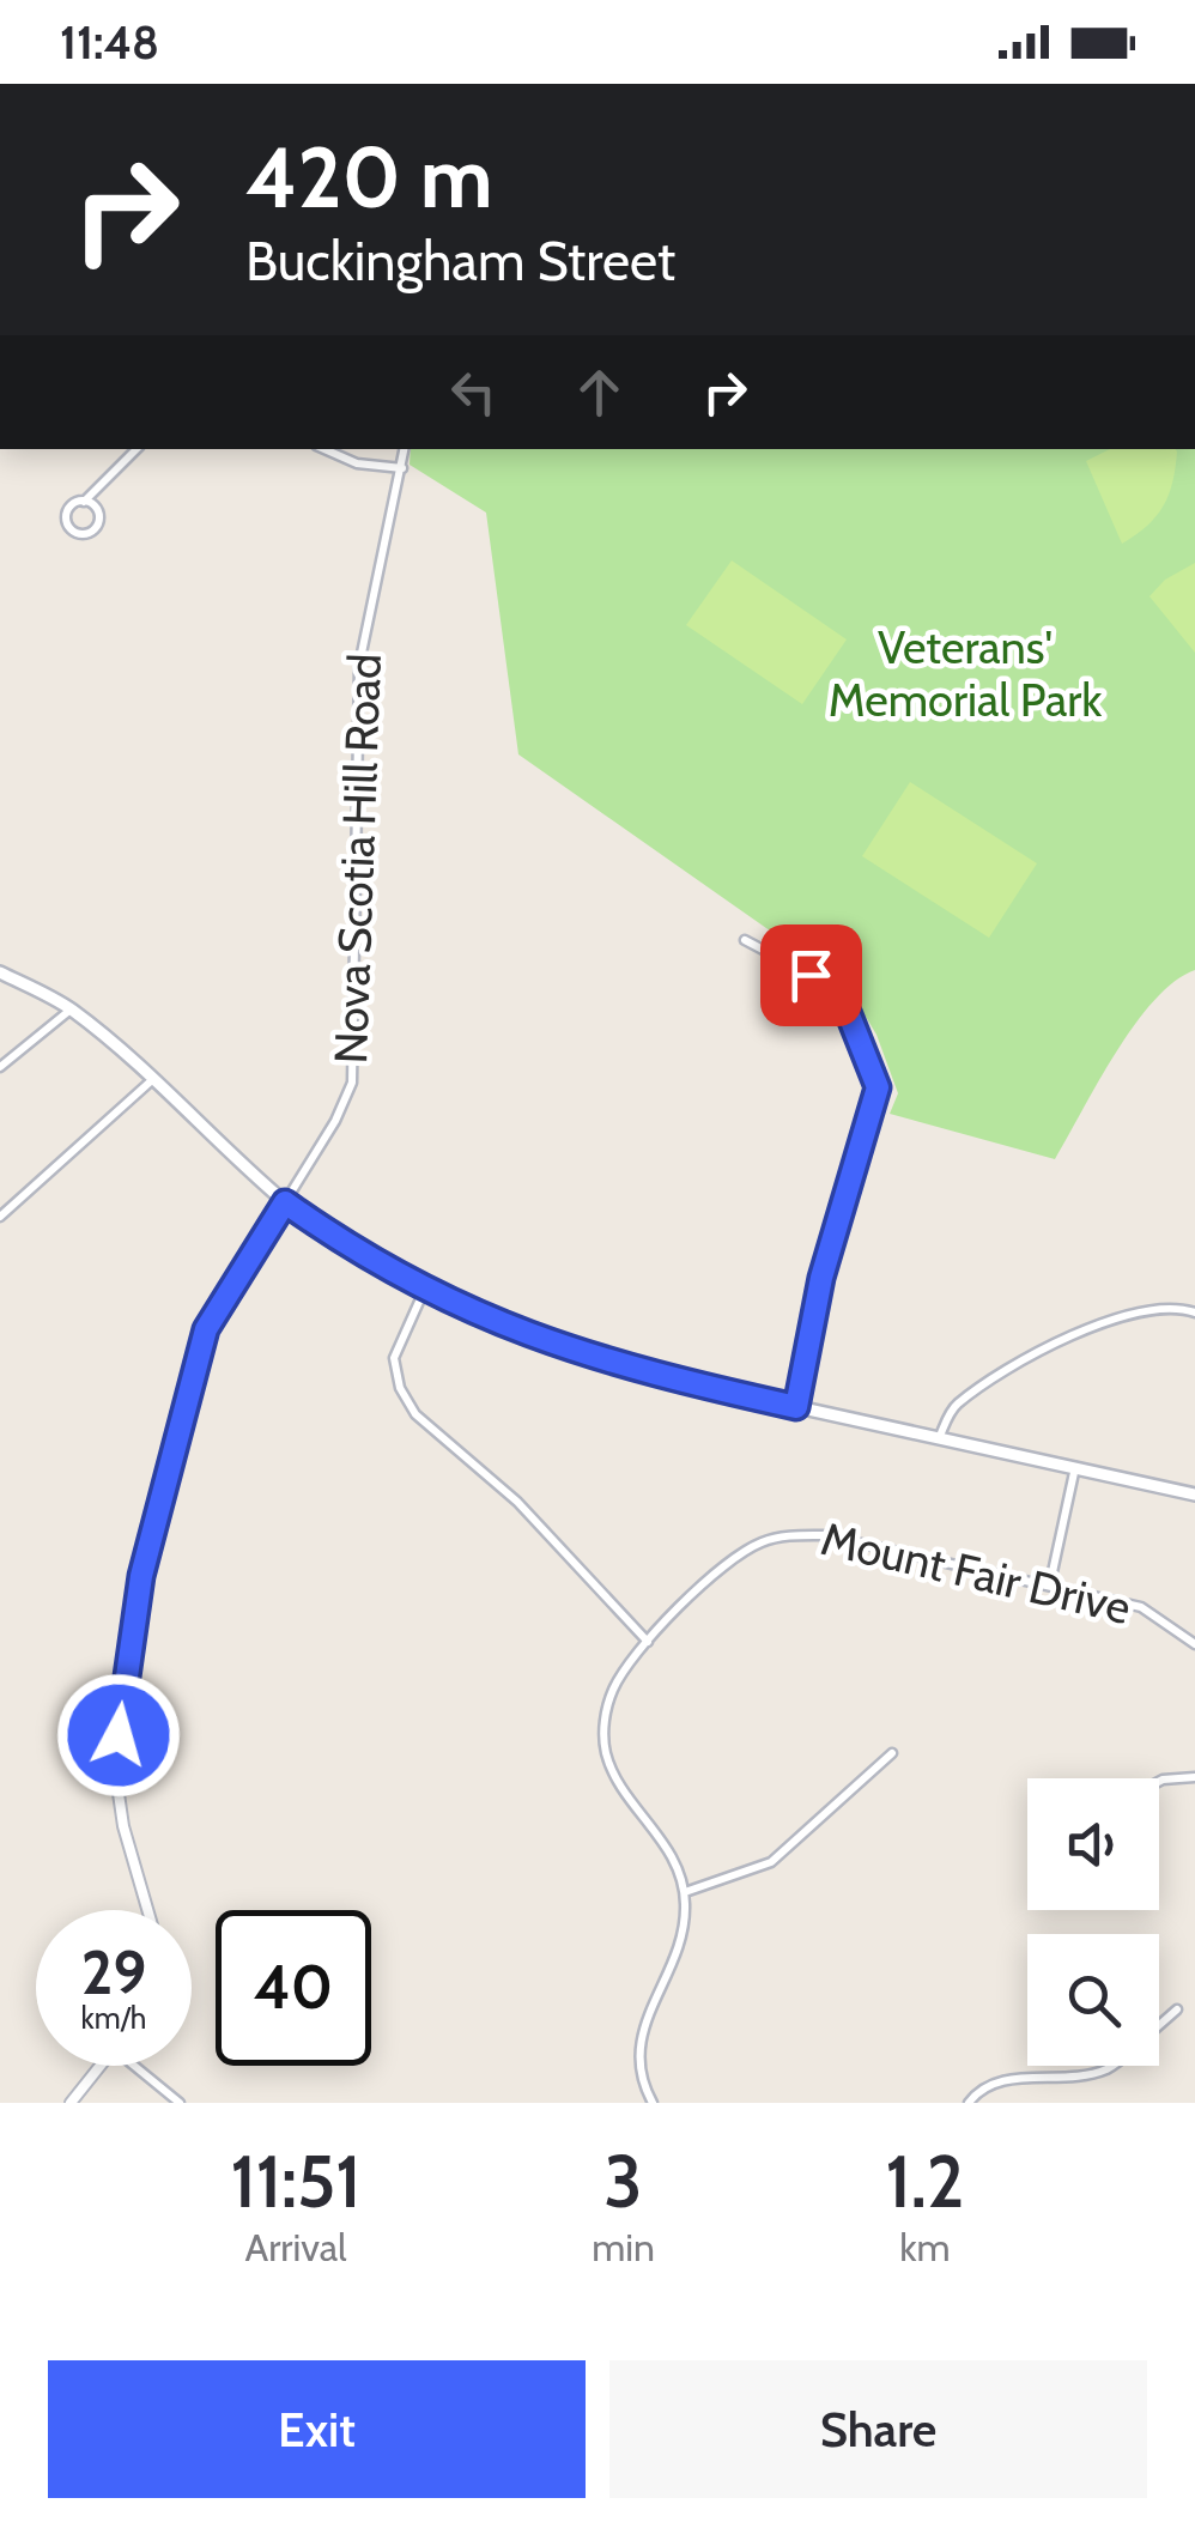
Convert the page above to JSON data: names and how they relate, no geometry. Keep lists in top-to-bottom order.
{
  "streets": {
    "street": ["Nova Scotia Hill Road", "Mount Fair Drive"]
  },
  "parks": ["Veterans' Memorial Park"],
  "page": {
    "status": "11:48",
    "turn": ["420 m", "Buckingham Street"],
    "speed": "29 km/h",
    "limit": "40",
    "eta": [
      "11:51",
      "Arrival",
      "3",
      "min",
      "1.2",
      "km"
    ],
    "buttons": ["Exit", "Share"]
  }
}
